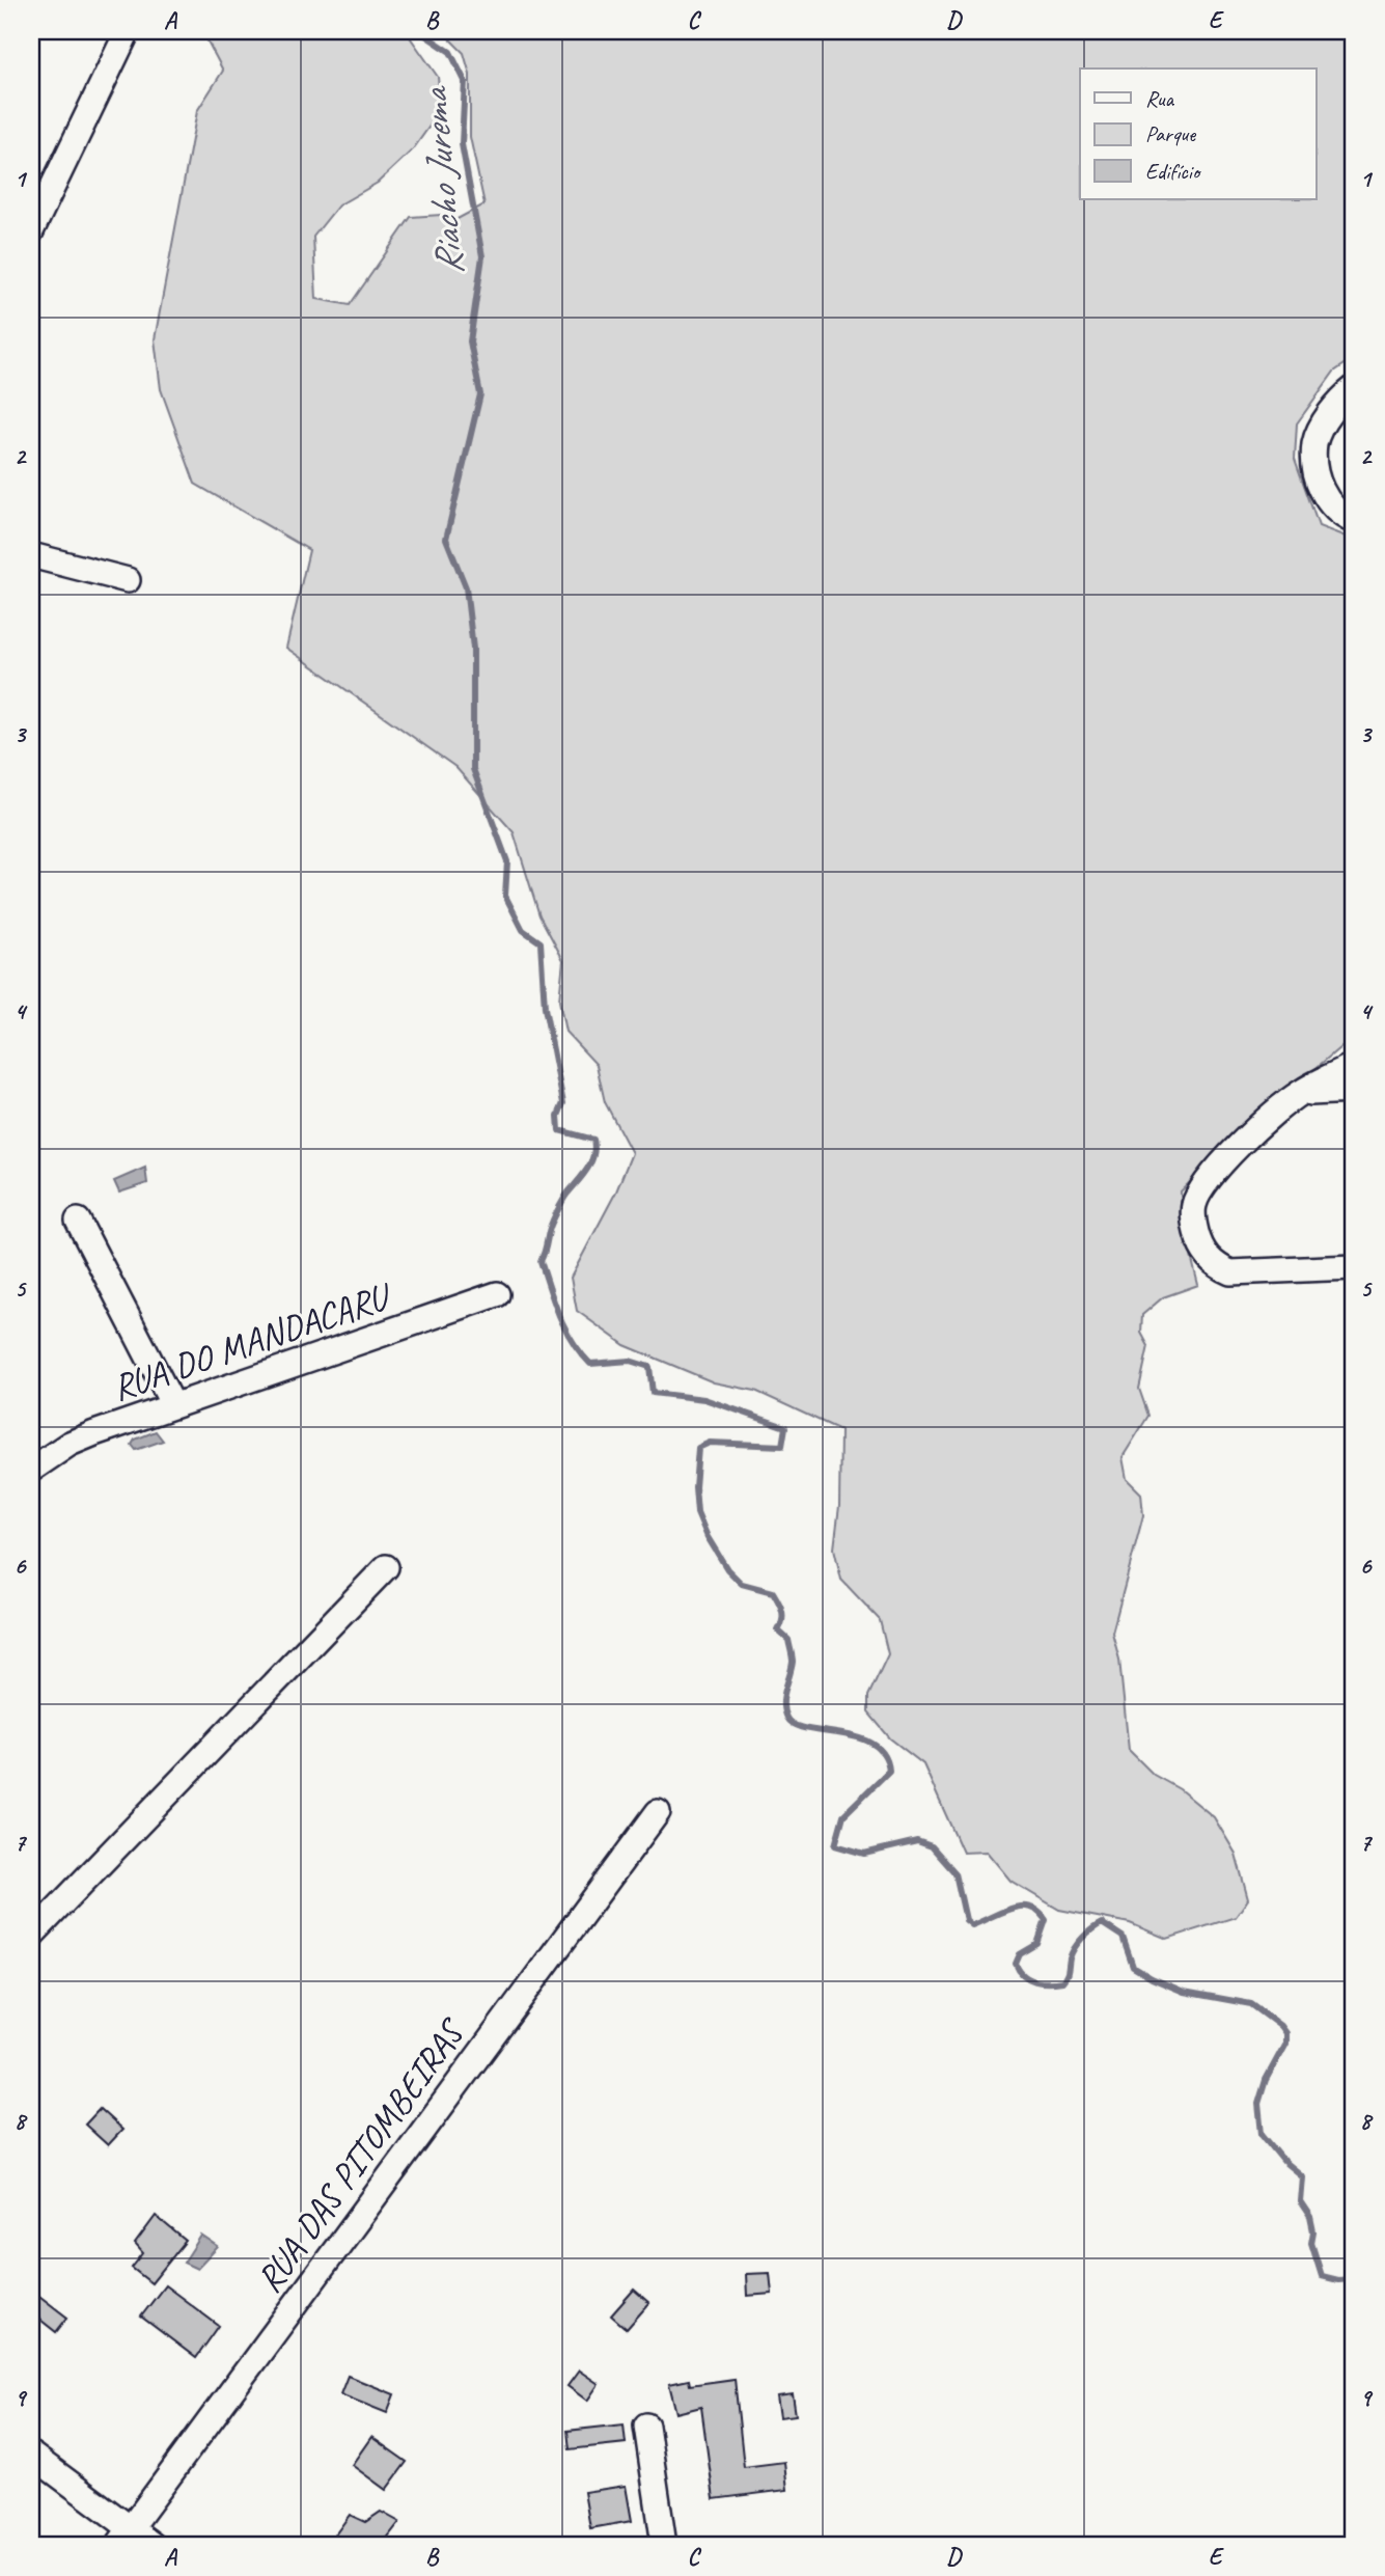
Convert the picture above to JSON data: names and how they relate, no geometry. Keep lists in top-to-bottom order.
{
  "streets": {
    "street": ["RUA DO MANDACARU", "RUA DAS PITOMBEIRAS"]
  },
  "water": ["Riacho Jurema"],
  "legend": ["Rua", "Parque", "Edifício"],
  "grid": {
    "columns": [
      "A",
      "B",
      "C",
      "D",
      "E"
    ],
    "rows": [
      "1",
      "2",
      "3",
      "4",
      "5",
      "6",
      "7",
      "8",
      "9"
    ]
  }
}
